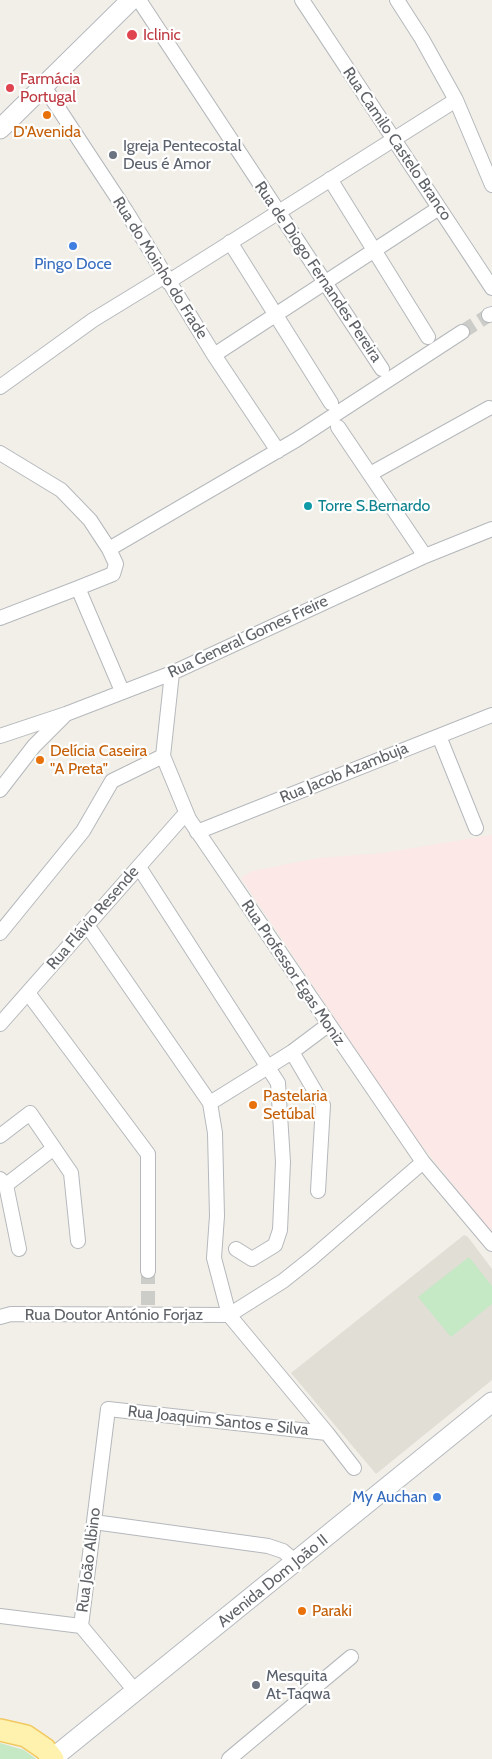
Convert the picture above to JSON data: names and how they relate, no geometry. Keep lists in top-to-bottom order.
{
  "streets": {
    "main road": ["Avenida Dom João II"],
    "street": [
      "Rua Camilo Castelo Branco",
      "Rua do Moinho do Frade",
      "Rua de Diogo Fernandes Pereira",
      "Rua General Gomes Freire",
      "Rua Jacob Azambuja",
      "Rua Flávio Resende",
      "Rua Professor Egas Moniz",
      "Rua Doutor António Forjaz",
      "Rua Joaquim Santos e Silva",
      "Rua João Albino"
    ]
  },
  "crossings": [
    ["Rua General Gomes Freire", "Rua Professor Egas Moniz"],
    ["Rua Jacob Azambuja", "Rua Professor Egas Moniz"],
    ["Rua Flávio Resende", "Rua Professor Egas Moniz"],
    ["Rua Joaquim Santos e Silva", "Rua João Albino"],
    ["Rua João Albino", "Avenida Dom João II"]
  ],
  "places": [
    "Iclinic",
    "Farmácia Portugal",
    "D'Avenida",
    "Igreja Pentecostal Deus é Amor",
    "Pingo Doce",
    "Torre S.Bernardo",
    "Delícia Caseira \"A Preta\"",
    "Pastelaria Setúbal",
    "My Auchan",
    "Paraki",
    "Mesquita At-Taqwa"
  ]
}
